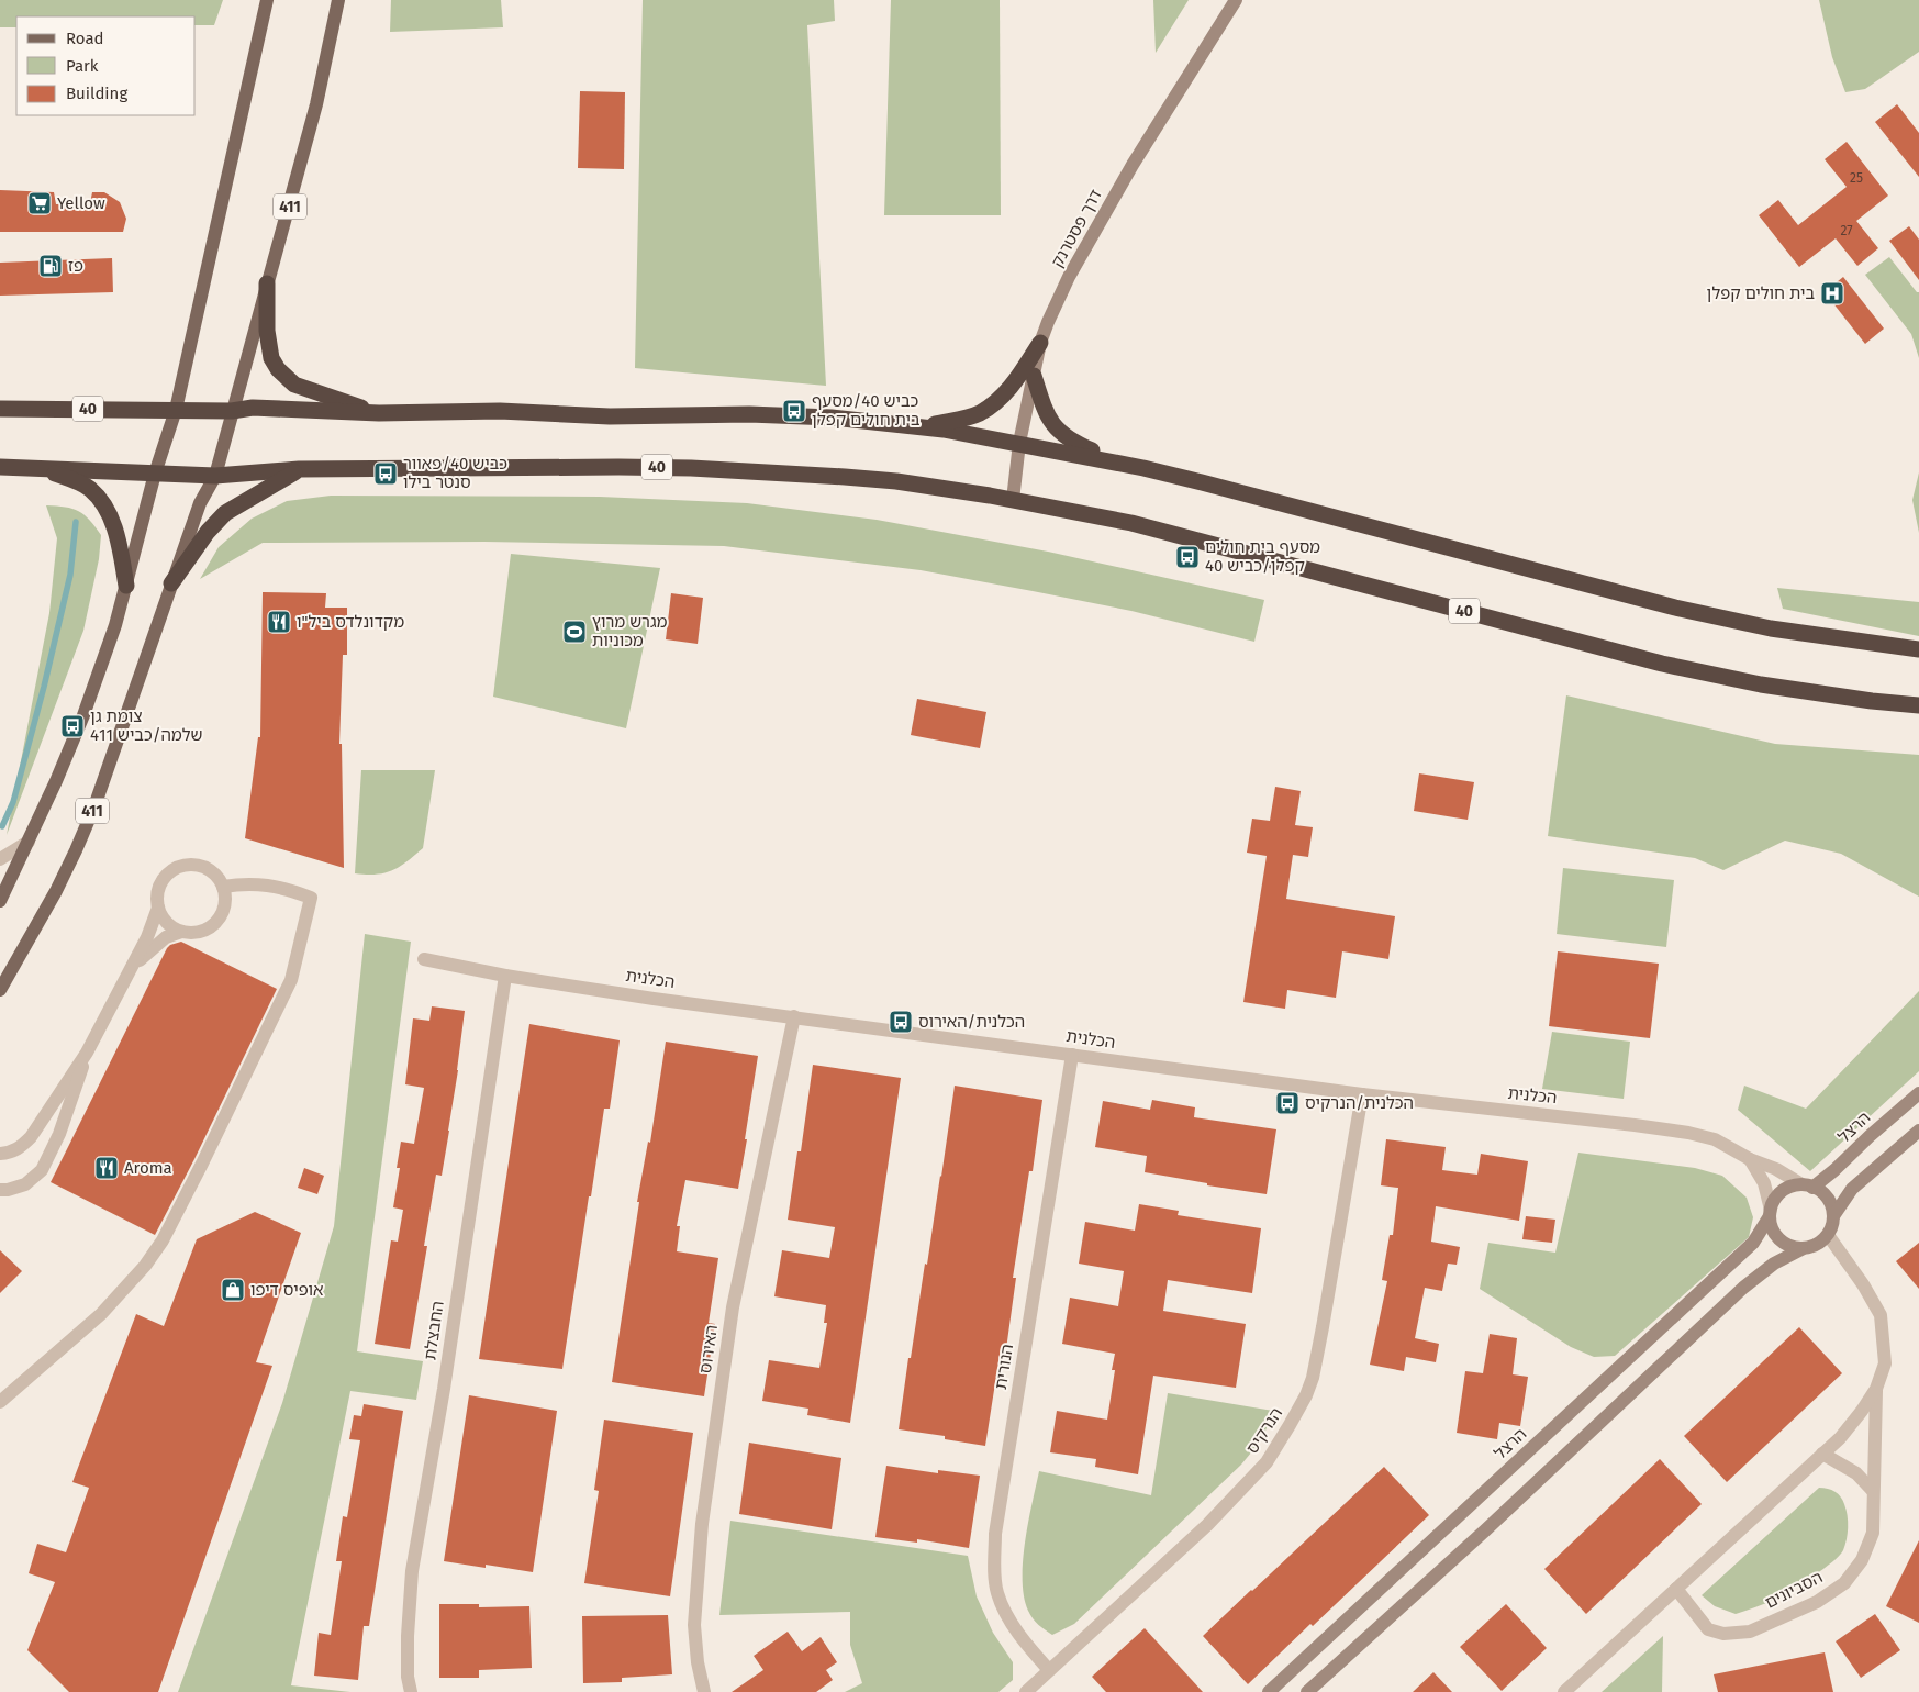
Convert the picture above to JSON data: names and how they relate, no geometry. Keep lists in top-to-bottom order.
{
  "streets": {
    "highway": ["40"],
    "main road": ["411"],
    "street": [
      "דרך פסטרנק",
      "הכלנית",
      "הרצל",
      "החבצלת",
      "האירוס",
      "הנורית",
      "הנרקיס",
      "הסביונים"
    ]
  },
  "crossings": [
    ["411", "40"],
    ["דרך פסטרנק", "40"],
    ["הכלנית", "הרצל"],
    ["הכלנית", "החבצלת"],
    ["הכלנית", "האירוס"],
    ["הכלנית", "הנורית"],
    ["הכלנית", "הנרקיס"],
    ["הכלנית", "הסביונים"],
    ["הרצל", "הסביונים"],
    ["הנורית", "הנרקיס"]
  ],
  "places": {
    "supermarket": ["Yellow"],
    "fuel station": ["פז"],
    "hospital": ["בית חולים קפלן"],
    "bus stop": [
      "כביש 40/מסעף בית חולים קפלן",
      "כביש 40/פאוור סנטר בילו",
      "מסעף בית חולים קפלן/כביש 40",
      "צומת גן שלמה/כביש 411",
      "הכלנית/האירוס",
      "הכלנית/הנרקיס"
    ],
    "restaurant": ["מקדונלדס ביל\"ו", "Aroma"],
    "sports": ["מגרש מרוץ מכוניות"],
    "shop": ["אופיס דיפו"]
  },
  "house_numbers": ["25", "27"],
  "legend": ["Road", "Park", "Building"]
}
